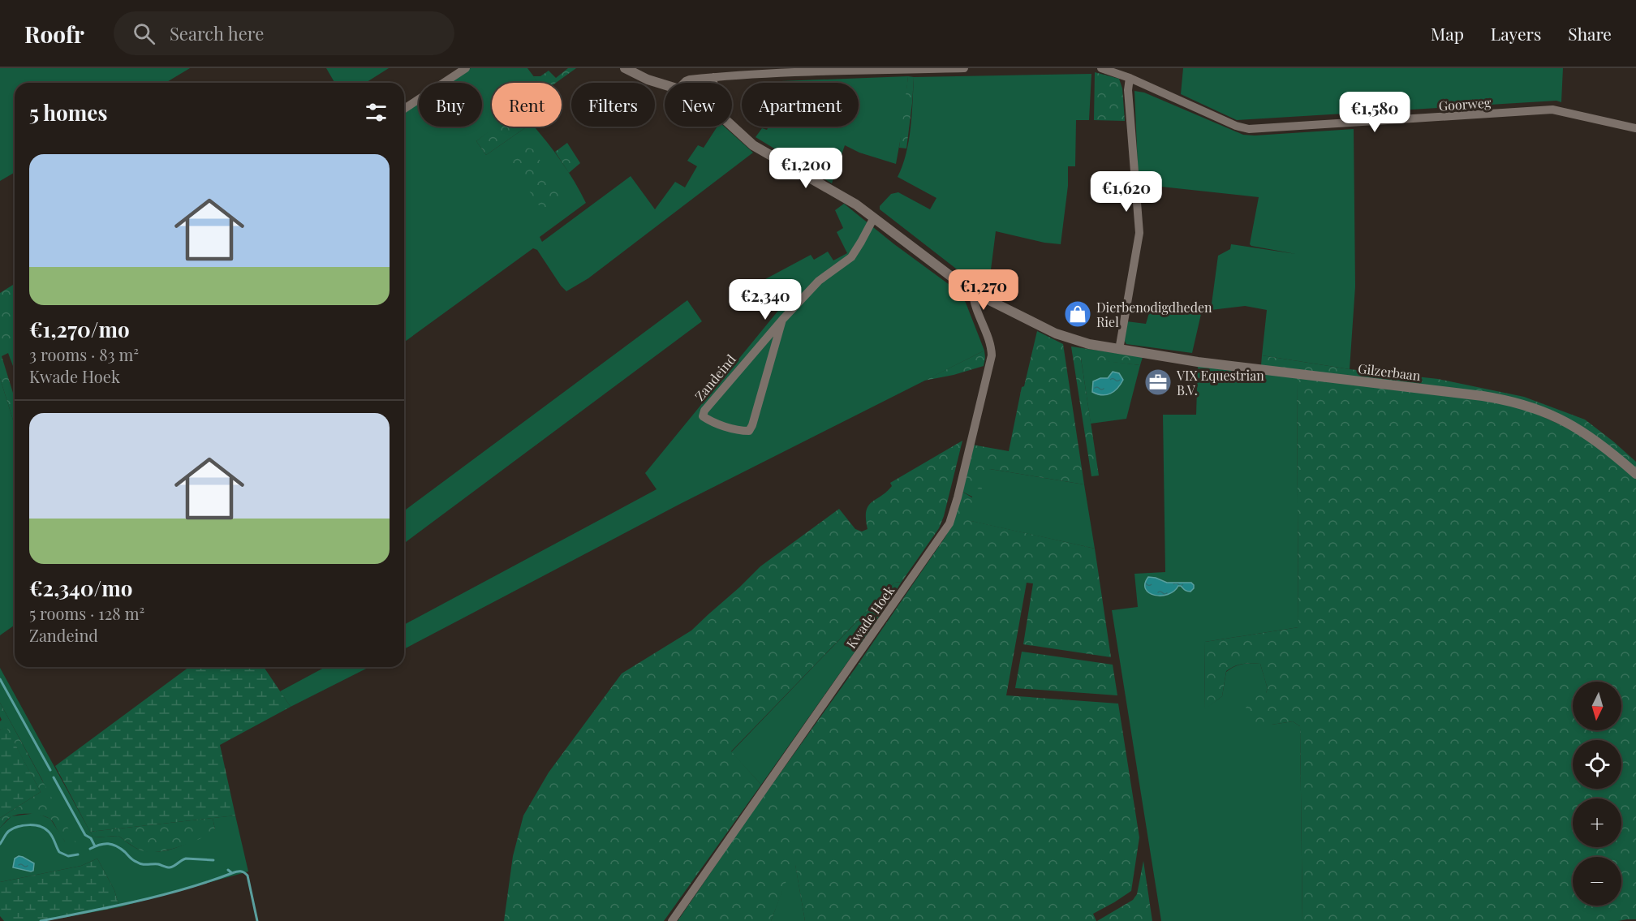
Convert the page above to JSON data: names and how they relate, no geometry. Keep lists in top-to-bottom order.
{
  "streets": {
    "street": [
      "Goorweg",
      "Gilzerbaan",
      "Zandeind",
      "Kwade Hoek"
    ]
  },
  "places": {
    "shop": ["Dierbenodigdheden Riel"],
    "office": ["VIX Equestrian B.V."]
  },
  "north": "bottom",
  "page": {
    "header": "Roofr",
    "search": "Search here",
    "nav": ["Map", "Layers", "Share"],
    "chip": [
      "Buy",
      "Rent",
      "Filters",
      "New",
      "Apartment"
    ],
    "heading": "5 homes",
    "price": [
      "€1,580",
      "€1,200",
      "€1,620",
      "€1,270",
      "€2,340"
    ],
    "list": [
      {
        "name": "€1,270/mo",
        "note": "3 rooms · 83 m² · Kwade Hoek"
      },
      {
        "name": "€2,340/mo",
        "note": "5 rooms · 128 m² · Zandeind"
      }
    ],
    "map_buttons": ["+", "−"]
  }
}
